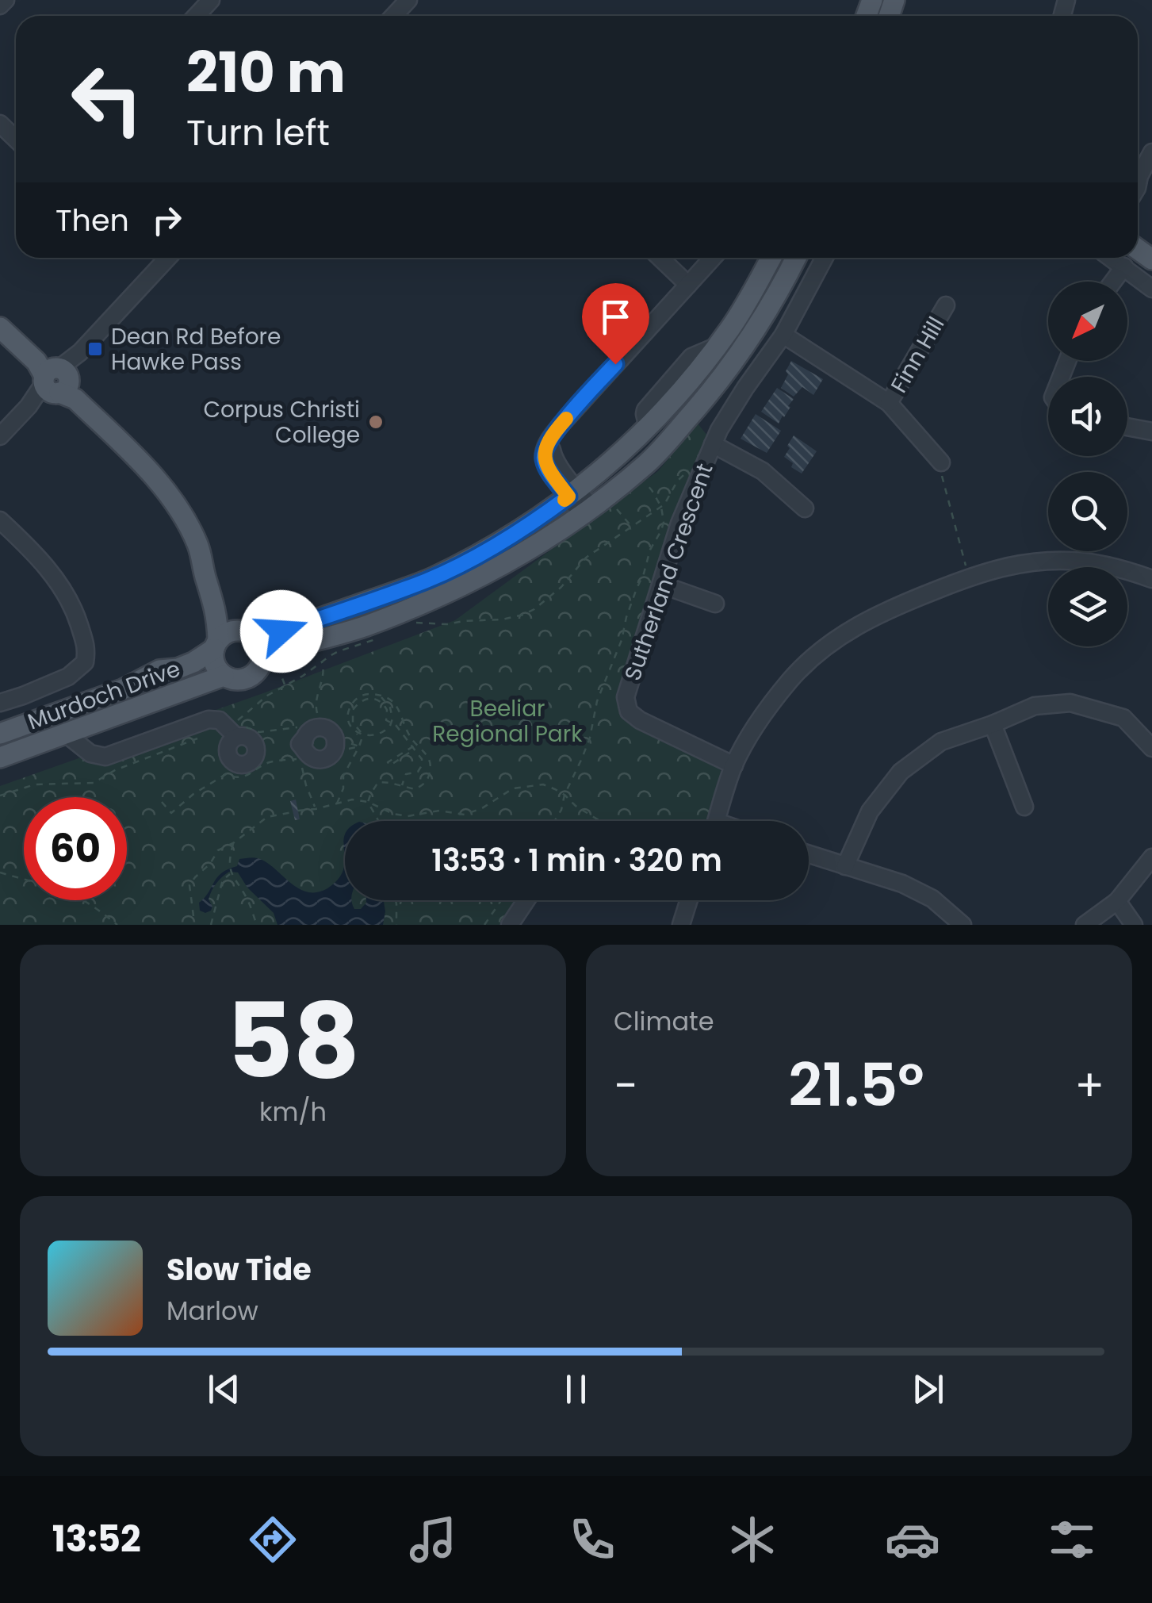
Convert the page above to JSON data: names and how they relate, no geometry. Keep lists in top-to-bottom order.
{
  "streets": {
    "main road": ["Murdoch Drive"],
    "street": ["Finn Hill", "Sutherland Crescent"]
  },
  "parks": ["Beeliar Regional Park"],
  "places": {
    "transit": ["Dean Rd Before Hawke Pass"],
    "other": ["Corpus Christi College"]
  },
  "north": "bottom left",
  "page": {
    "turn": ["210 m", "Turn left"],
    "then": "Then",
    "limit": "60",
    "trip": "13:53 · 1 min · 320 m",
    "tile": [
      ["58", "km/h"],
      "Climate"
    ],
    "heat": ["−", "21.5°", "+"],
    "song": ["Slow Tide", "Marlow"],
    "tabs": "13:52"
  }
}
